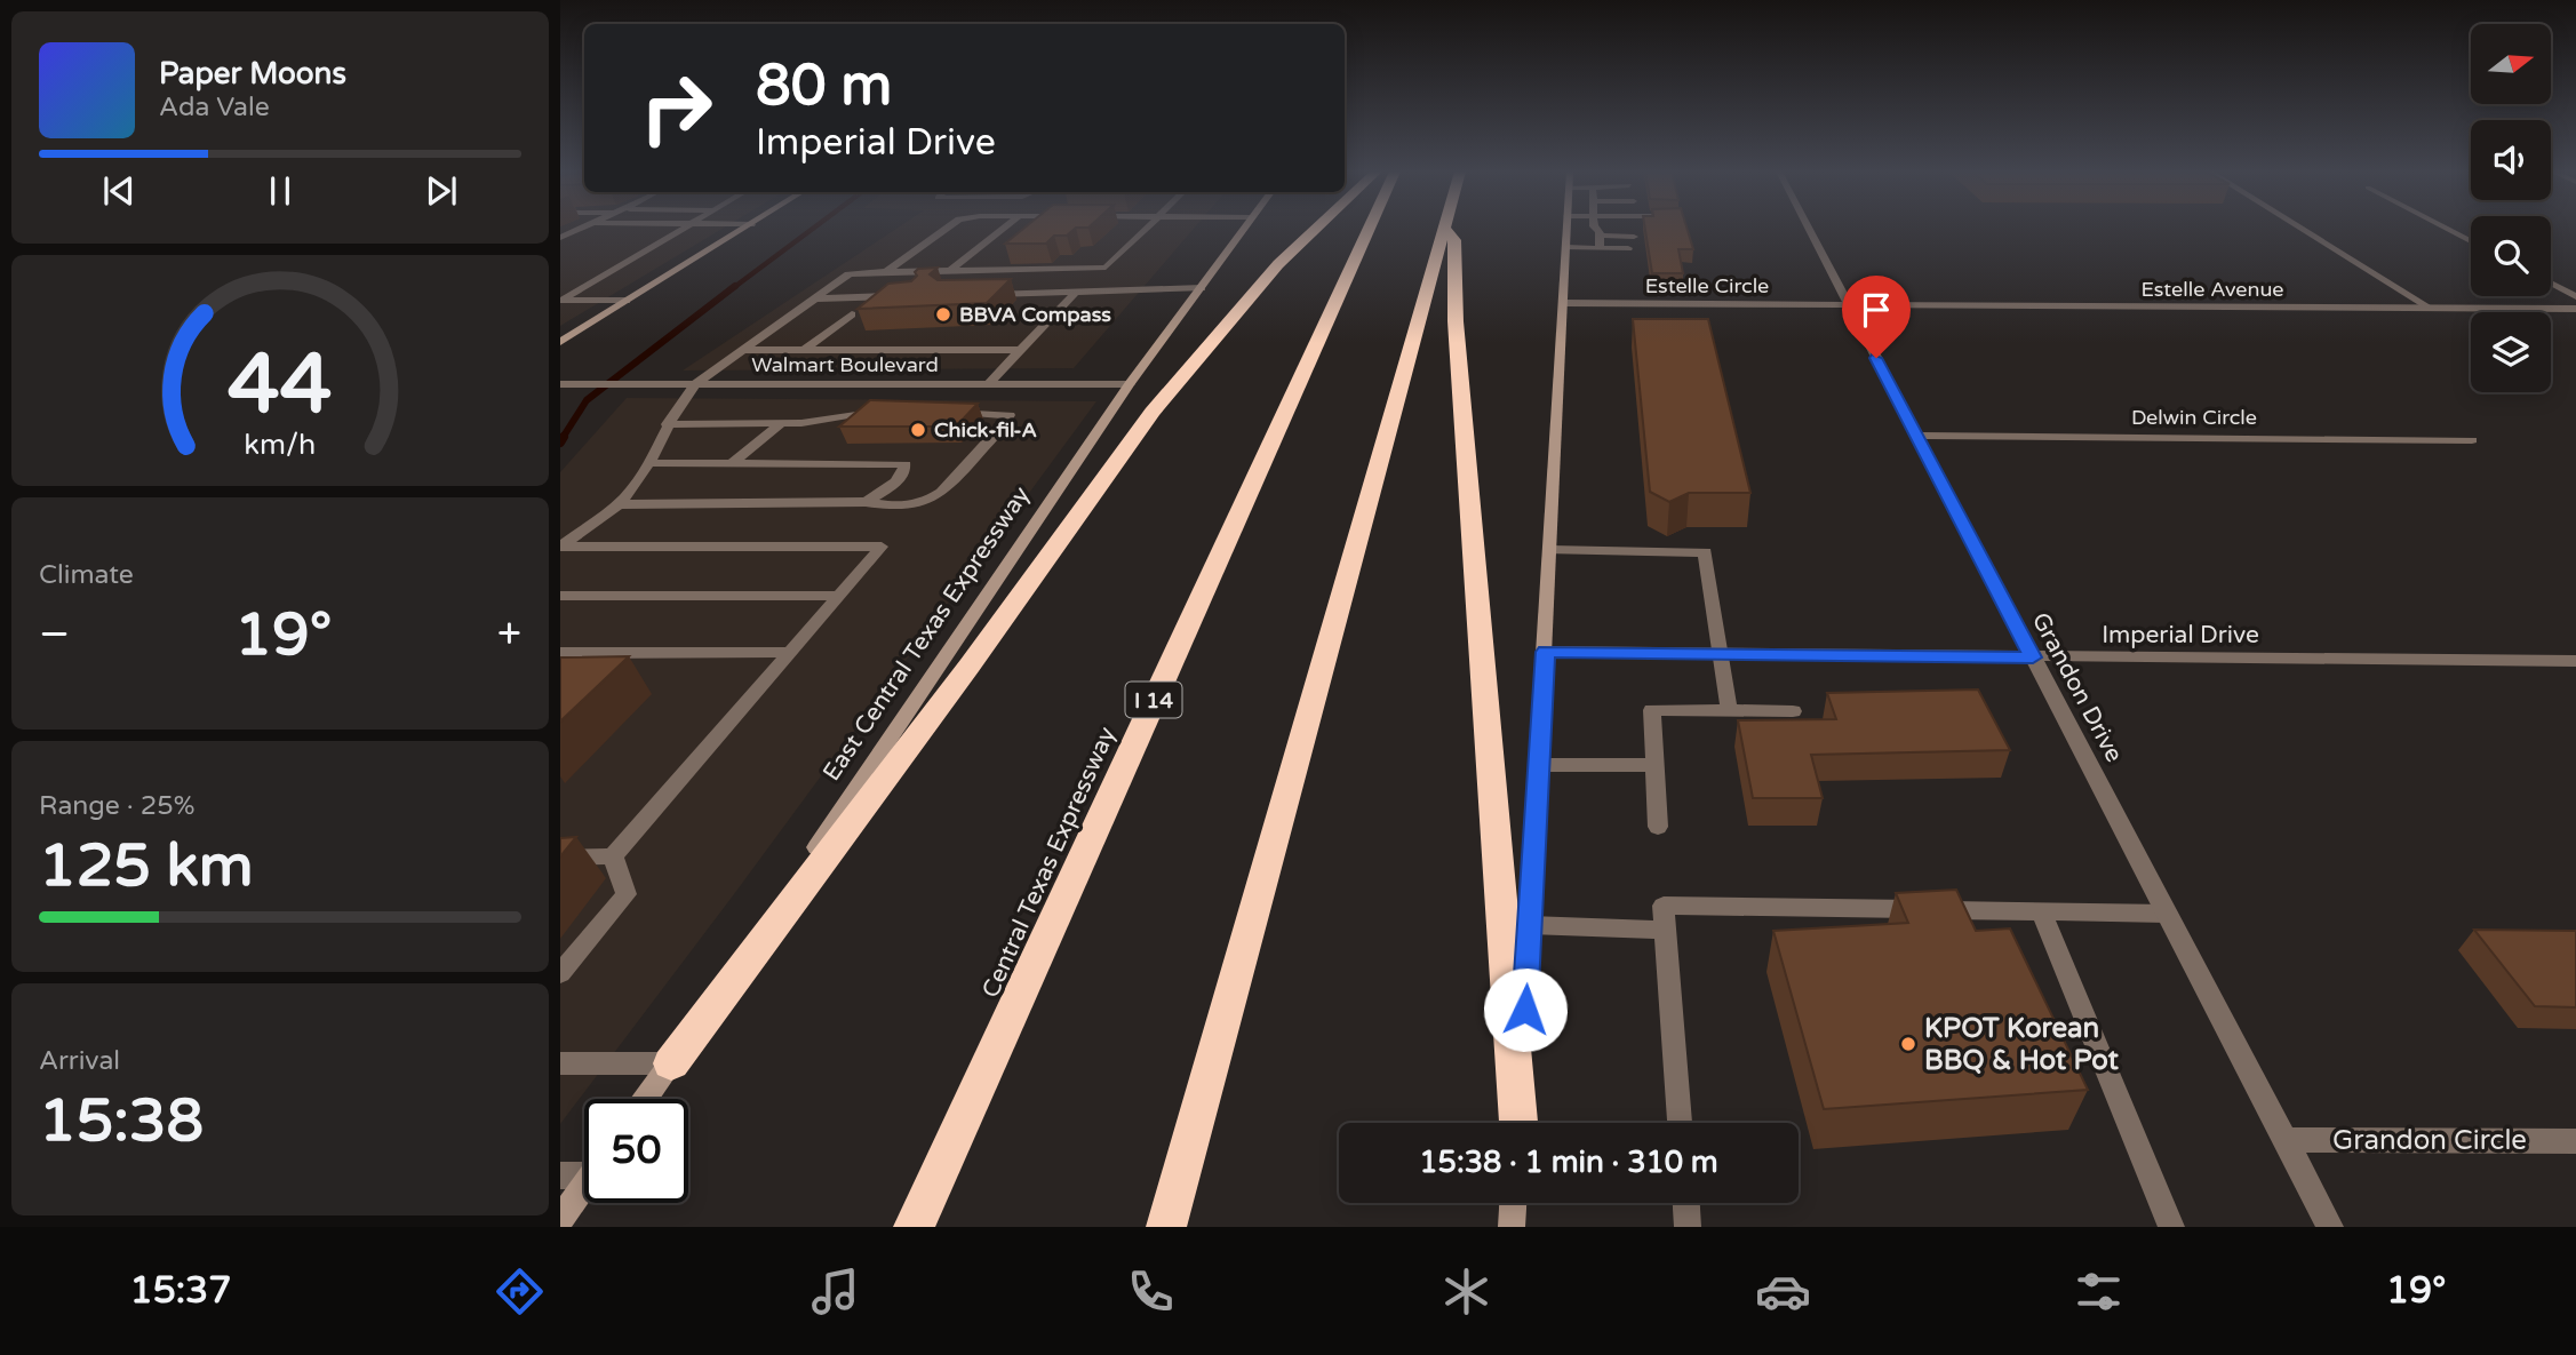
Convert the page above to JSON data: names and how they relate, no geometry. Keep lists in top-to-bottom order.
{
  "streets": {
    "highway": ["I 14", "Central Texas Expressway"],
    "main road": ["East Central Texas Expressway"],
    "street": [
      "Estelle Circle",
      "Estelle Avenue",
      "Walmart Boulevard",
      "Delwin Circle",
      "Imperial Drive",
      "Grandon Drive",
      "Grandon Circle"
    ]
  },
  "crossings": [
    ["Estelle Circle", "Estelle Avenue"],
    ["Estelle Circle", "Grandon Drive"],
    ["Estelle Avenue", "Grandon Drive"],
    ["Walmart Boulevard", "East Central Texas Expressway"],
    ["Delwin Circle", "Grandon Drive"],
    ["Imperial Drive", "Grandon Drive"],
    ["Grandon Drive", "Grandon Circle"]
  ],
  "places": ["BBVA Compass", "Chick-fil-A", "KPOT Korean BBQ & Hot Pot"],
  "north": "right",
  "page": {
    "turn": ["80 m", "Imperial Drive"],
    "song": ["Paper Moons", "Ada Vale"],
    "tile": [
      "Climate",
      ["Range · 25%", "125 km"],
      ["Arrival", "15:38"]
    ],
    "heat": ["−", "19°", "+"],
    "limit": "50",
    "trip": "15:38 · 1 min · 310 m",
    "tabs": ["15:37", "19°"],
    "gauge": ["44", "km/h"]
  }
}
